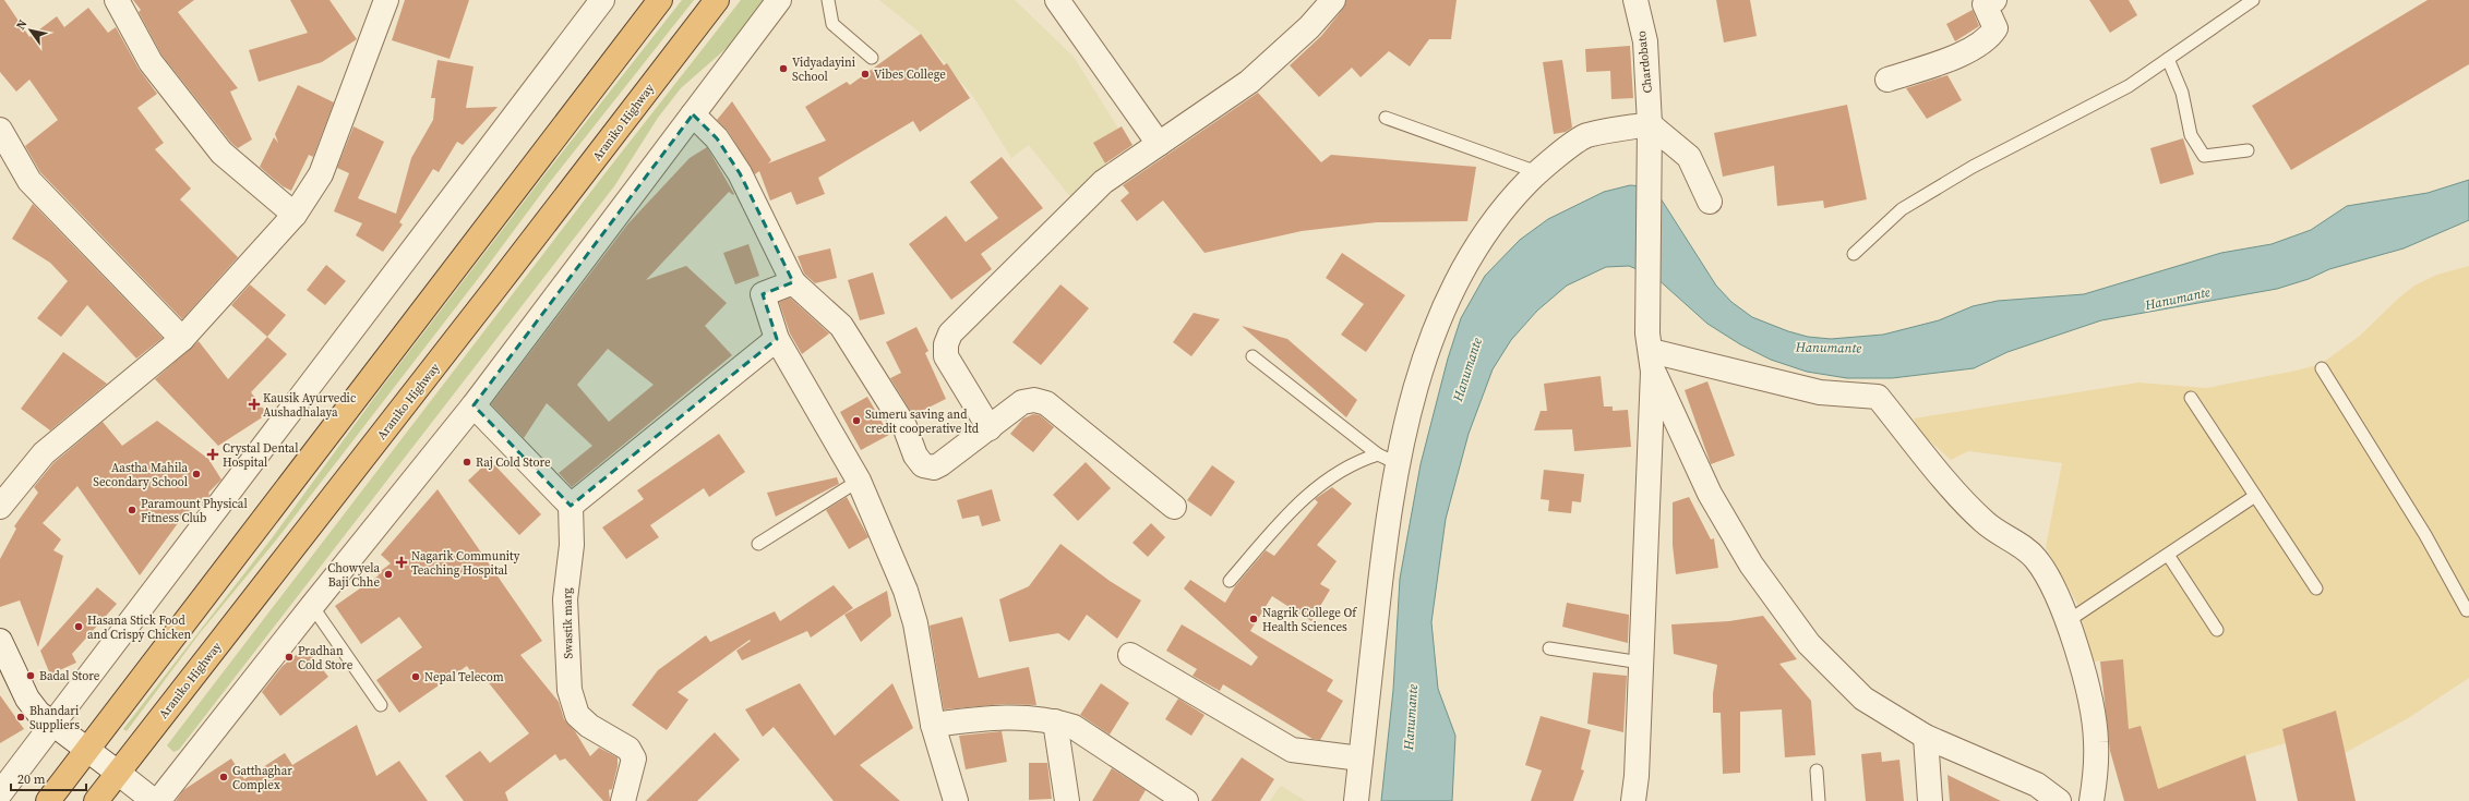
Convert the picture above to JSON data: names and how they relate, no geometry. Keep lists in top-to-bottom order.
{
  "streets": {
    "highway": ["Araniko Highway"],
    "street": ["Chardobato", "Swastik marg"]
  },
  "water": ["Hanumante"],
  "places": {
    "other": [
      "Vidyadayini School",
      "Vibes College",
      "Sumeru saving and credit cooperative ltd",
      "Raj Cold Store",
      "Aastha Mahila Secondary School",
      "Paramount Physical Fitness Club",
      "Chowyela Baji Chhe",
      "Nagrik College Of Health Sciences",
      "Hasana Stick Food and Crispy Chicken",
      "Pradhan Cold Store",
      "Badal Store",
      "Nepal Telecom",
      "Bhandari Suppliers",
      "Gatthaghar Complex"
    ],
    "health": ["Kausik Ayurvedic Aushadhalaya", "Crystal Dental Hospital", "Nagarik Community Teaching Hospital"]
  },
  "scale_bar": "20 m",
  "north": "top left"
}
